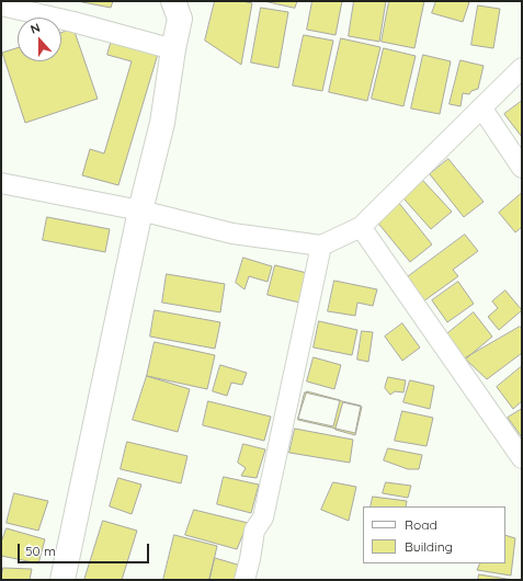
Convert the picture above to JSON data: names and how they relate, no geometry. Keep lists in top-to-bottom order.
{
  "legend": ["Road", "Building"],
  "scale_bar": "50 m",
  "north": "top"
}
